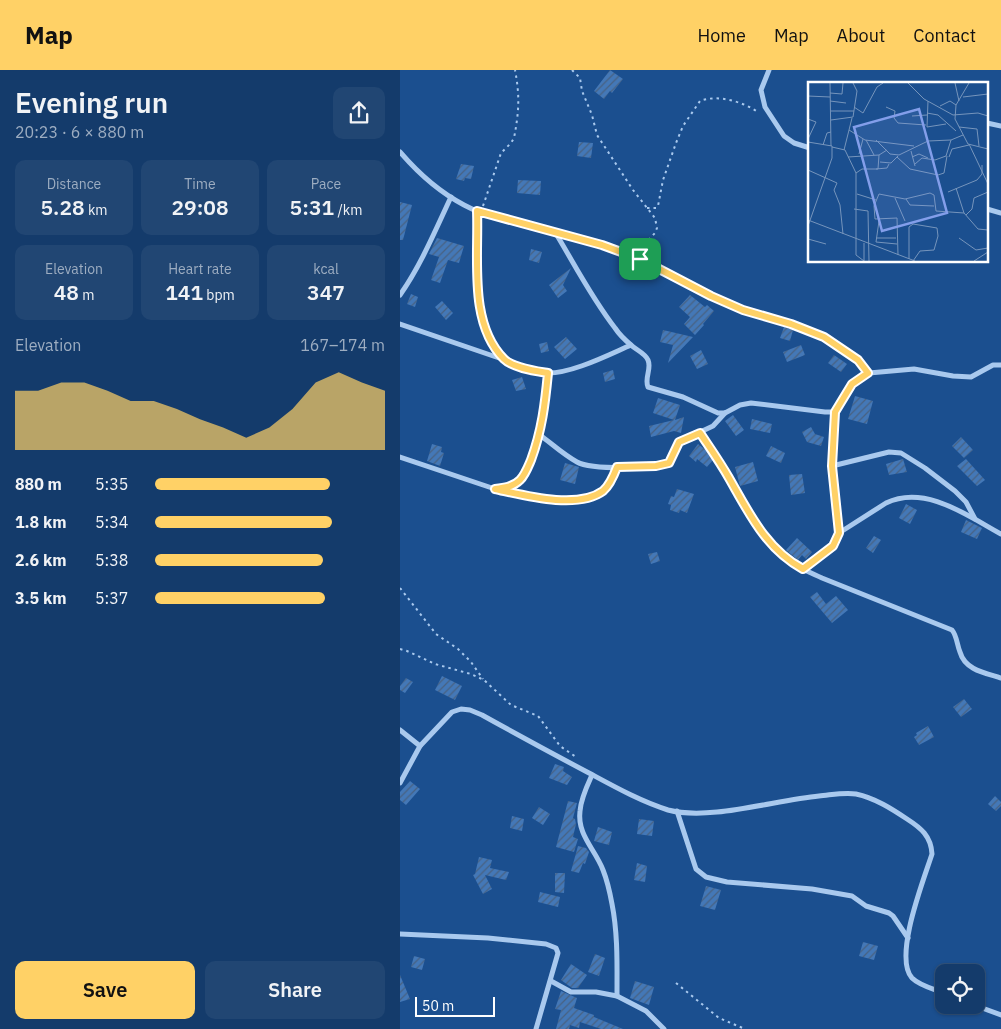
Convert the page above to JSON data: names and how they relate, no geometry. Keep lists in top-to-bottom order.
{
  "scale_bar": "50 m",
  "page": {
    "header": "Map",
    "nav": [
      "Home",
      "Map",
      "About",
      "Contact"
    ],
    "heading": ["Evening run", "20:23 · 6 × 880 m"],
    "stats": [
      ["Distance", "5.28 km"],
      ["Time", "29:08"],
      ["Pace", "5:31 /km"],
      ["Elevation", "48 m"],
      ["Heart rate", "141 bpm"],
      ["kcal", "347"]
    ],
    "chart": ["Elevation", "167–174 m"],
    "list": [
      {
        "name": "880 m",
        "note": "5:35"
      },
      {
        "name": "1.8 km",
        "note": "5:34"
      },
      {
        "name": "2.6 km",
        "note": "5:38"
      },
      {
        "name": "3.5 km",
        "note": "5:37"
      }
    ],
    "buttons": ["Save", "Share"],
    "scale": "50 m"
  }
}
